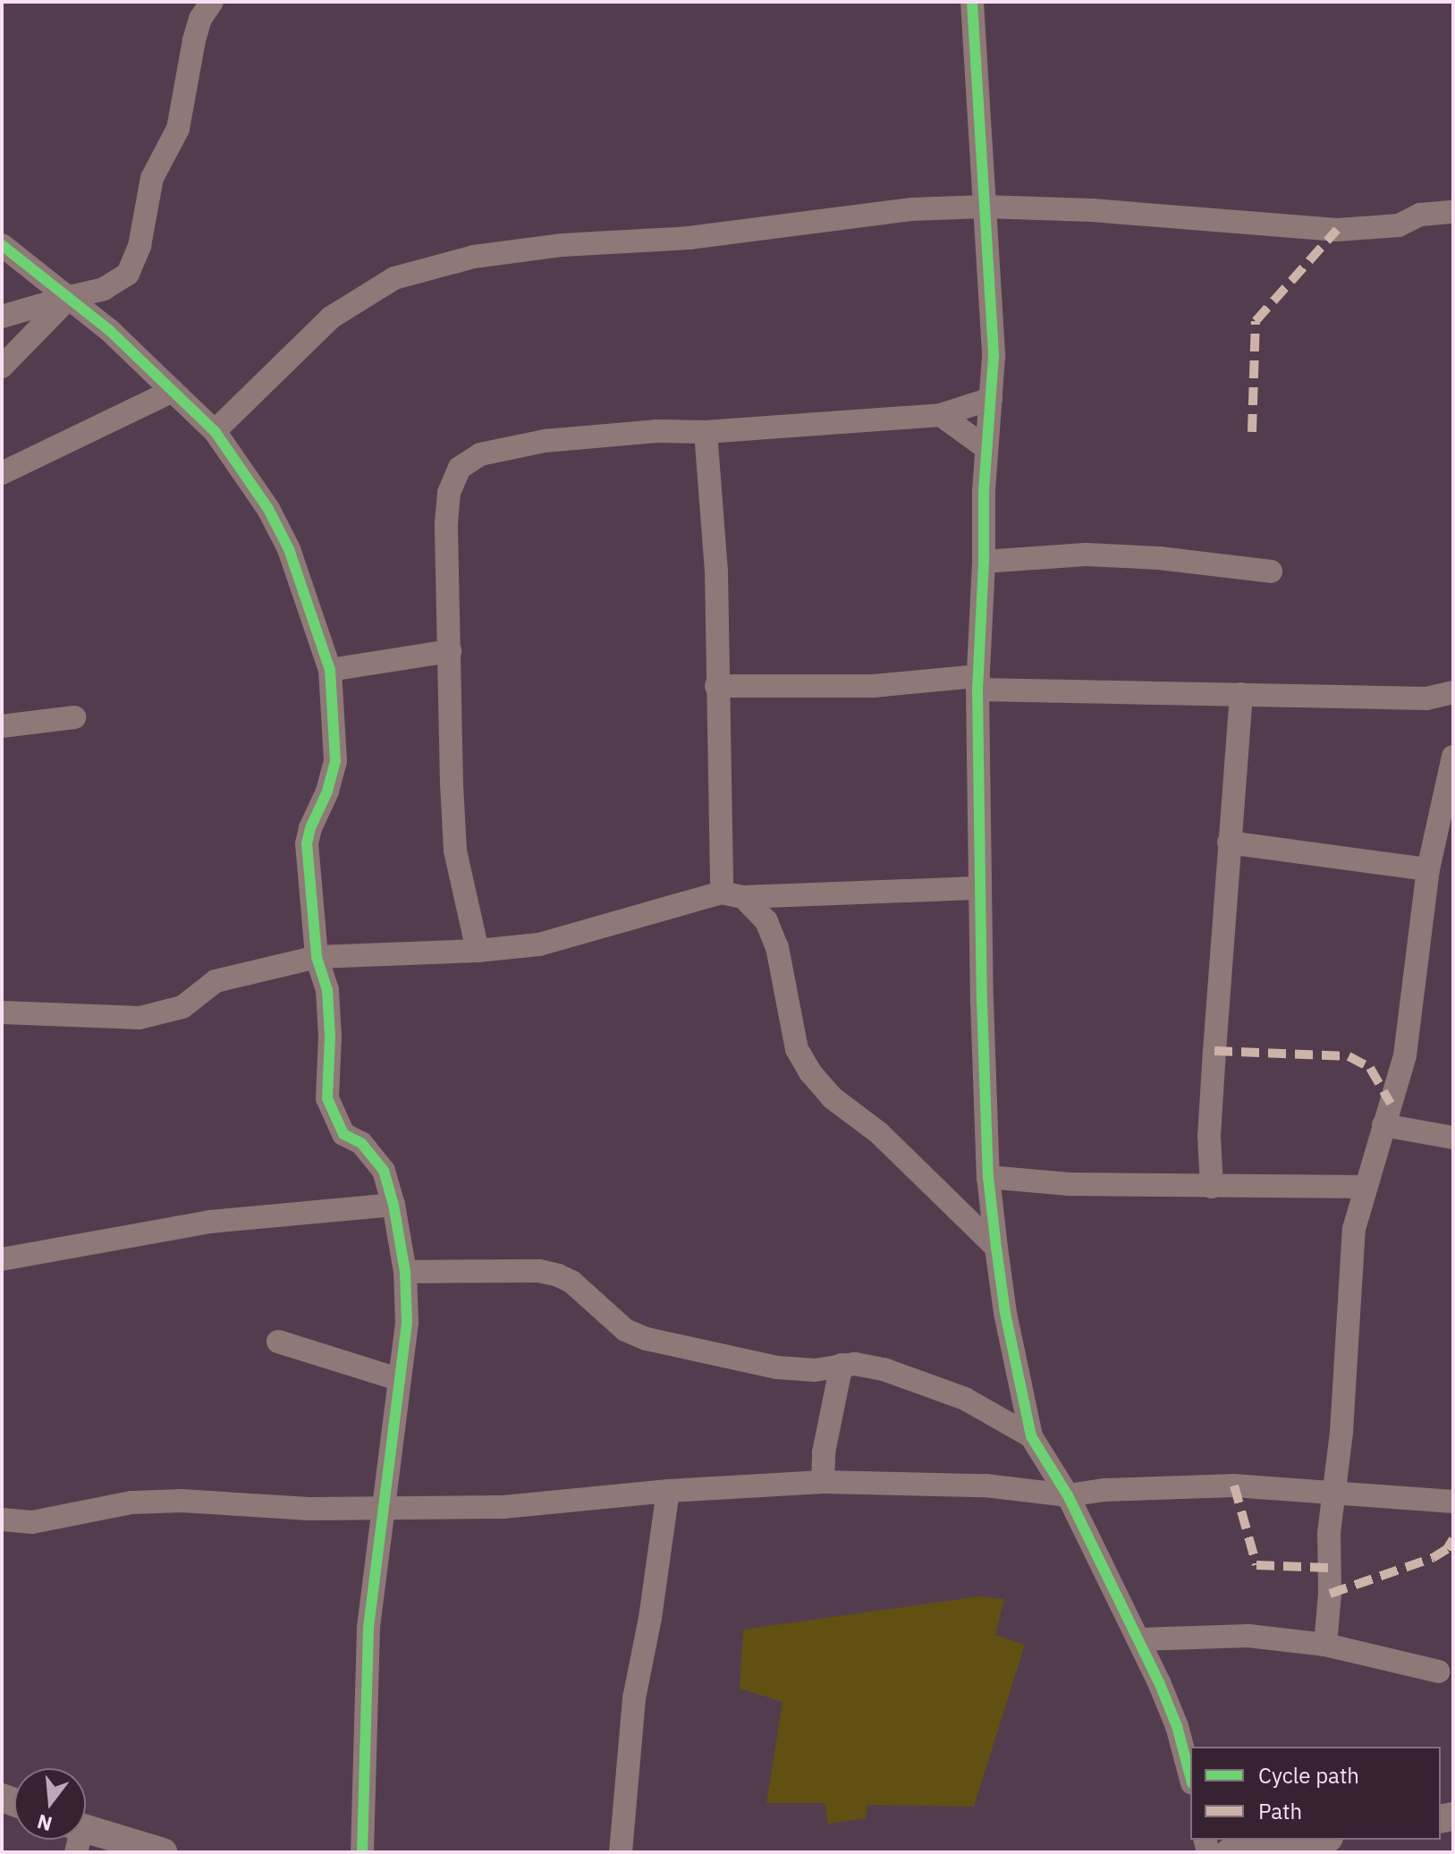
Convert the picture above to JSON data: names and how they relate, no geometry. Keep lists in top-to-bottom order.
{
  "legend": ["Cycle path", "Path"],
  "north": "bottom"
}
